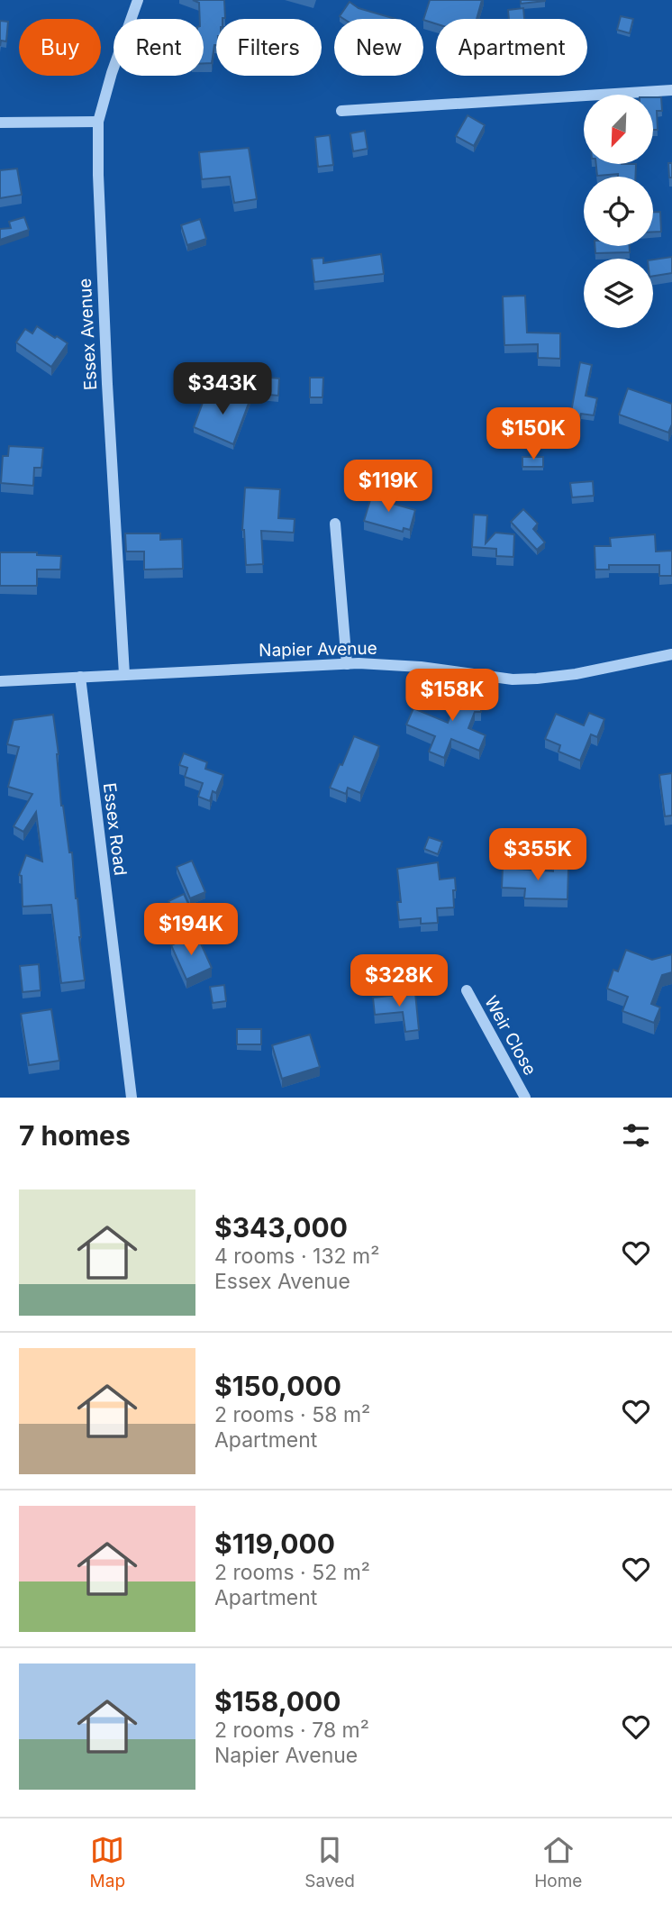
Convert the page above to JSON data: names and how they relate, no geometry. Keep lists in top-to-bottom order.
{
  "streets": {
    "street": [
      "Essex Avenue",
      "Napier Avenue",
      "Essex Road",
      "Weir Close"
    ]
  },
  "crossings": [
    ["Essex Avenue", "Napier Avenue"],
    ["Napier Avenue", "Essex Road"]
  ],
  "north": "bottom left",
  "page": {
    "chip": [
      "Buy",
      "Rent",
      "Filters",
      "New",
      "Apartment"
    ],
    "price": [
      "$343K",
      "$150K",
      "$119K",
      "$158K",
      "$355K",
      "$194K",
      "$328K"
    ],
    "heading": "7 homes",
    "list": [
      {
        "name": "$343,000",
        "note": "4 rooms · 132 m² · Essex Avenue"
      },
      {
        "name": "$150,000",
        "note": "2 rooms · 58 m² · Apartment"
      },
      {
        "name": "$119,000",
        "note": "2 rooms · 52 m² · Apartment"
      },
      {
        "name": "$158,000",
        "note": "2 rooms · 78 m² · Napier Avenue"
      }
    ],
    "tabs": ["Map", "Saved", "Home"]
  }
}
